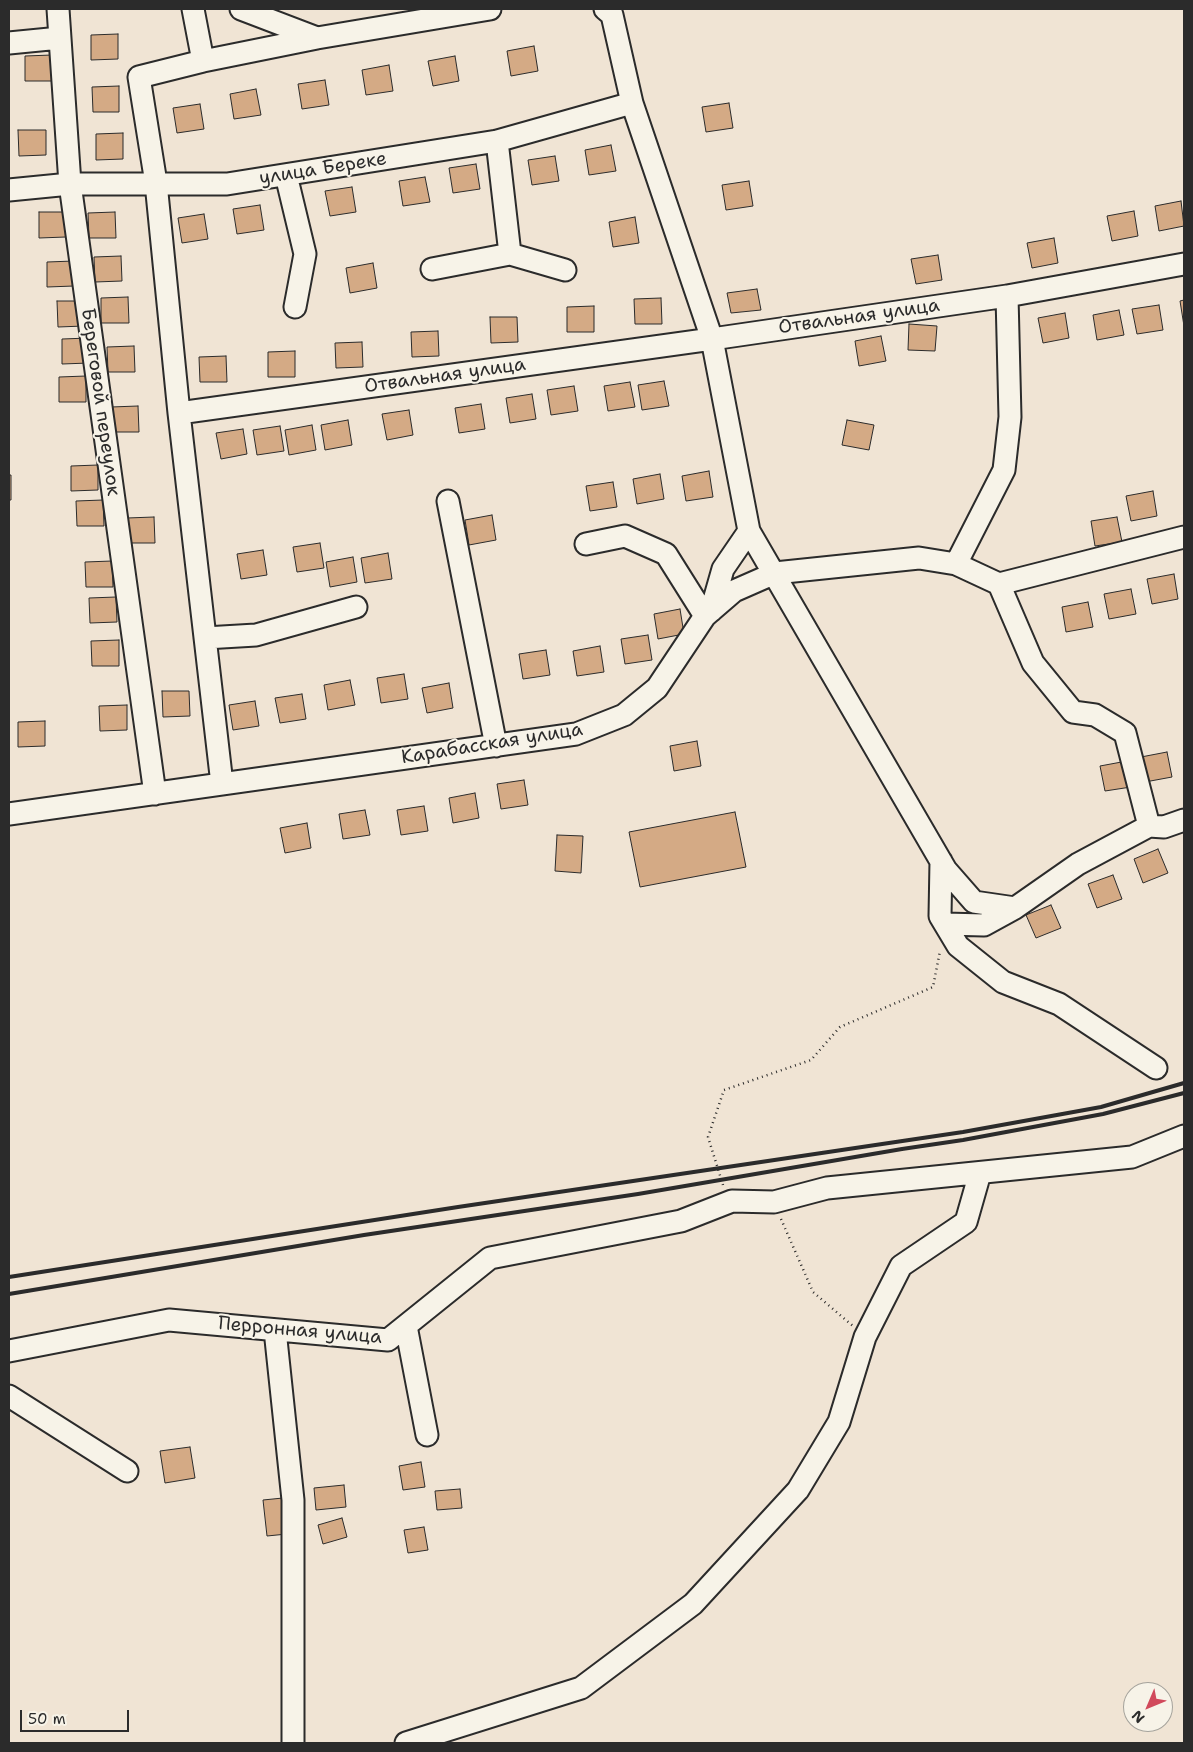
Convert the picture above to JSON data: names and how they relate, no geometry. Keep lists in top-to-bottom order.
{
  "streets": {
    "street": [
      "улица Береке",
      "Отвальная улица",
      "Береговой переулок",
      "Карабасская улица",
      "Перронная улица"
    ]
  },
  "crossings": [
    ["улица Береке", "Береговой переулок"],
    ["Береговой переулок", "Карабасская улица"]
  ],
  "scale_bar": "50 m",
  "north": "bottom left"
}
